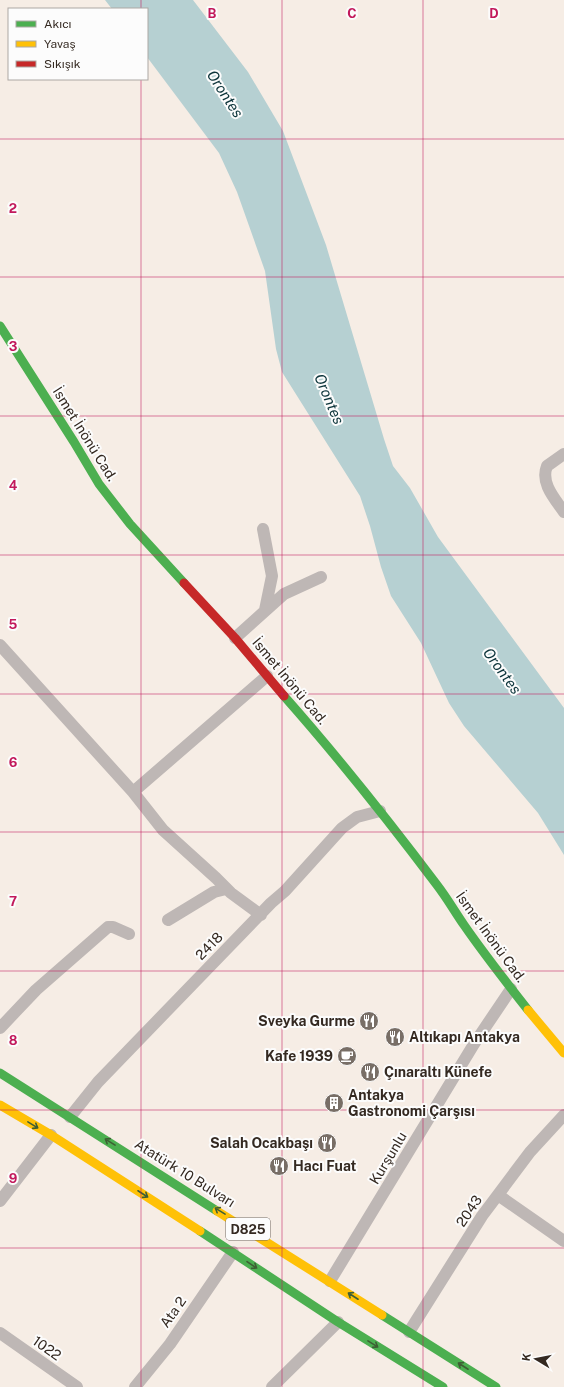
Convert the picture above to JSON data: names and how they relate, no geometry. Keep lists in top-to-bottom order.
{
  "streets": {
    "main road": ["İsmet İnönü Cad.", "Atatürk 10 Bulvarı", "D825"],
    "street": [
      "2418",
      "Kurşunlu",
      "2043",
      "Ata 2",
      "1022"
    ]
  },
  "crossings": [
    ["İsmet İnönü Cad.", "2418"],
    ["İsmet İnönü Cad.", "Kurşunlu"],
    ["2418", "Atatürk 10 Bulvarı"],
    ["Kurşunlu", "Atatürk 10 Bulvarı"],
    ["Atatürk 10 Bulvarı", "2043"],
    ["D825", "Ata 2"]
  ],
  "water": ["Orontes"],
  "places": {
    "restaurant": [
      "Sveyka Gurme",
      "Altıkapı Antakya",
      "Çınaraltı Künefe",
      "Salah Ocakbaşı",
      "Hacı Fuat"
    ],
    "cafe": ["Kafe 1939"],
    "building": ["Antakya Gastronomi Çarşısı"]
  },
  "legend": ["Akıcı", "Yavaş", "Sıkışık"],
  "north": "left",
  "grid": {
    "columns": ["B", "C", "D"],
    "rows": [
      "2",
      "3",
      "4",
      "5",
      "6",
      "7",
      "8",
      "9"
    ]
  }
}
